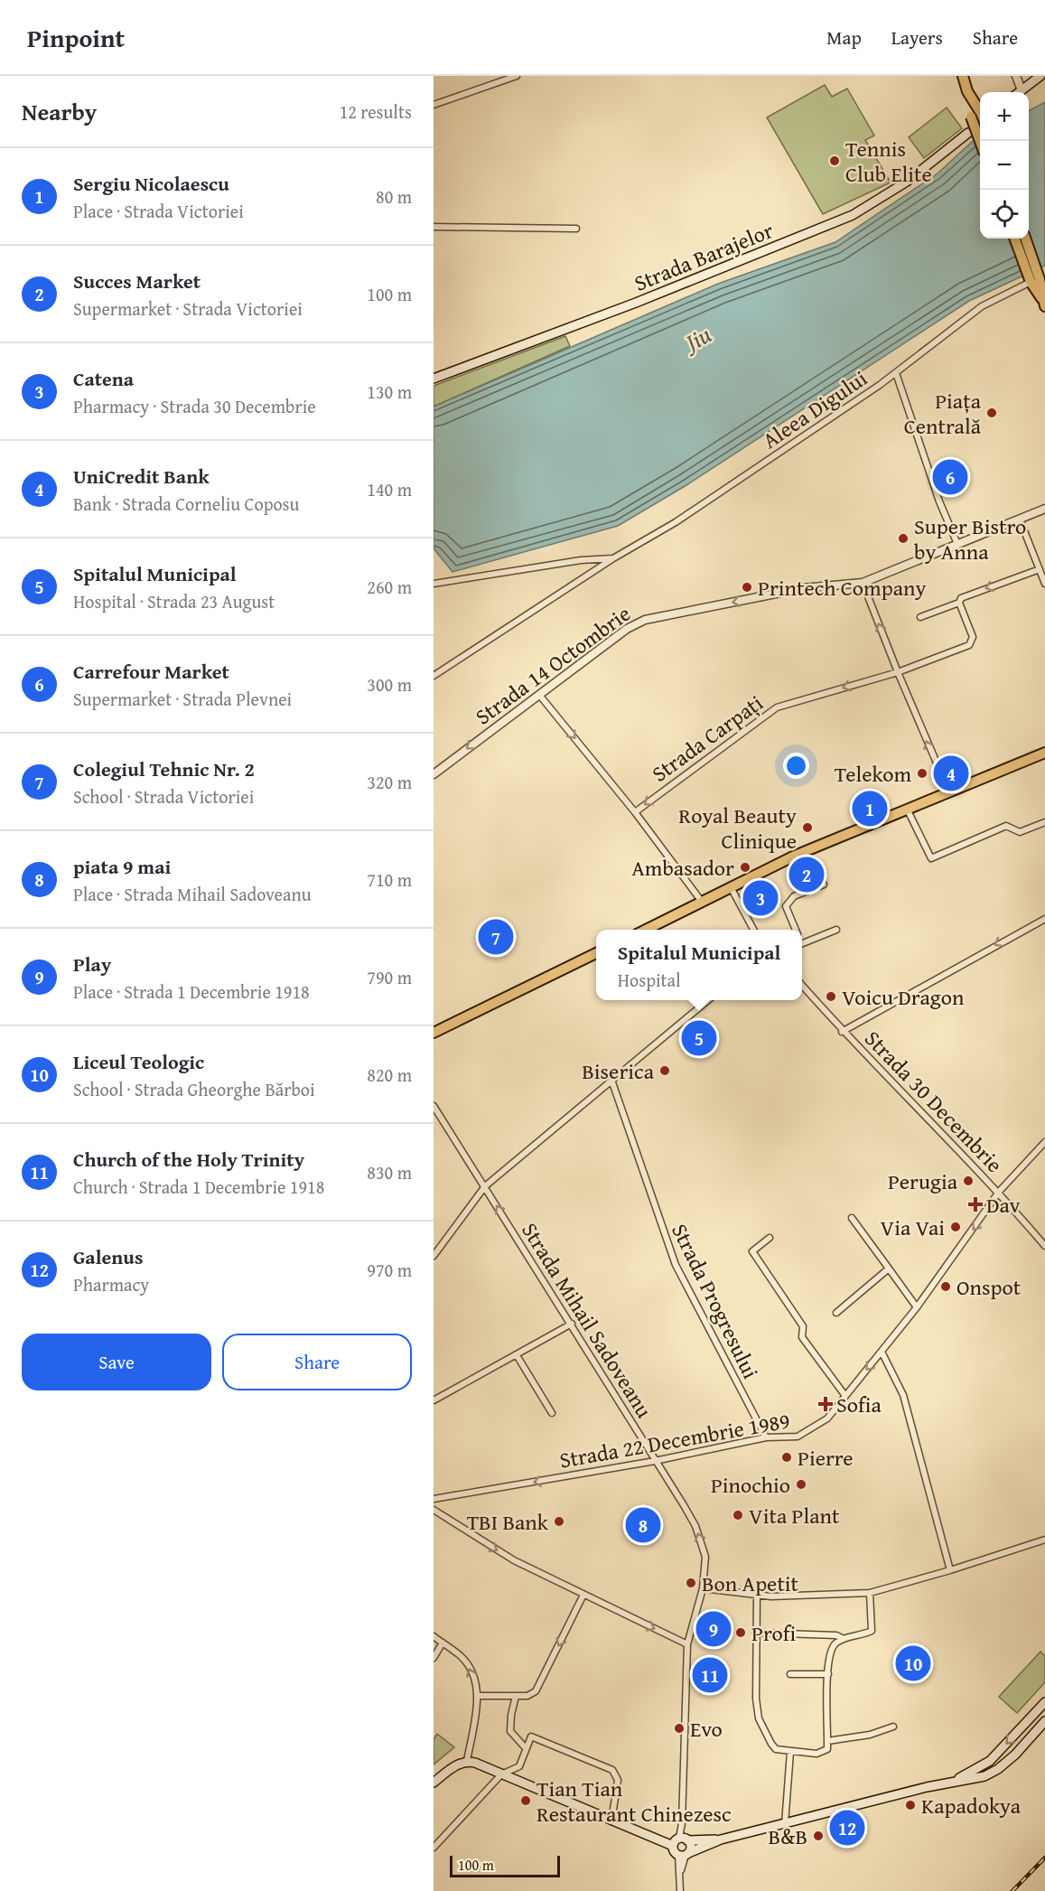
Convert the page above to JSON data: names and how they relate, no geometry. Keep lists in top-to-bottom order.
{
  "streets": {
    "main road": ["Strada Barajelor"],
    "street": [
      "Aleea Digului",
      "Strada 14 Octombrie",
      "Strada Carpați",
      "Strada 30 Decembrie",
      "Strada Progresului",
      "Strada Mihail Sadoveanu",
      "Strada 22 Decembrie 1989"
    ]
  },
  "crossings": [
    ["Strada 30 Decembrie", "Strada 22 Decembrie 1989"],
    ["Strada Progresului", "Strada 22 Decembrie 1989"],
    ["Strada Mihail Sadoveanu", "Strada 22 Decembrie 1989"]
  ],
  "one_way": [
    "Strada 14 Octombrie",
    "Strada Carpați",
    "Strada Mihail Sadoveanu",
    "Strada 22 Decembrie 1989"
  ],
  "water": ["Jiu"],
  "places": {
    "other": [
      "Tennis Club Elite",
      "Piața Centrală",
      "Super Bistro by Anna",
      "Printech Company",
      "Telekom",
      "Royal Beauty Clinique",
      "Ambasador",
      "Voicu Dragon",
      "Biserica",
      "Perugia",
      "Via Vai",
      "Onspot",
      "Pierre",
      "Pinochio",
      "Vita Plant",
      "TBI Bank",
      "Bon Apetit",
      "Profi",
      "Evo",
      "Tian Tian Restaurant Chinezesc",
      "Kapadokya",
      "B&B"
    ],
    "health": ["Dav", "Sofia"]
  },
  "scale_bar": "100 m",
  "page": {
    "header": "Pinpoint",
    "nav": ["Map", "Layers", "Share"],
    "heading": ["Nearby", "12 results"],
    "map_buttons": ["+", "−"],
    "list": [
      {
        "mark": "1",
        "name": "Sergiu Nicolaescu",
        "note": "Place · Strada Victoriei",
        "value": "80 m"
      },
      {
        "mark": "2",
        "name": "Succes Market",
        "note": "Supermarket · Strada Victoriei",
        "value": "100 m"
      },
      {
        "mark": "3",
        "name": "Catena",
        "note": "Pharmacy · Strada 30 Decembrie",
        "value": "130 m"
      },
      {
        "mark": "4",
        "name": "UniCredit Bank",
        "note": "Bank · Strada Corneliu Coposu",
        "value": "140 m"
      },
      {
        "mark": "5",
        "name": "Spitalul Municipal",
        "note": "Hospital · Strada 23 August",
        "value": "260 m"
      },
      {
        "mark": "6",
        "name": "Carrefour Market",
        "note": "Supermarket · Strada Plevnei",
        "value": "300 m"
      },
      {
        "mark": "7",
        "name": "Colegiul Tehnic Nr. 2",
        "note": "School · Strada Victoriei",
        "value": "320 m"
      },
      {
        "mark": "8",
        "name": "piata 9 mai",
        "note": "Place · Strada Mihail Sadoveanu",
        "value": "710 m"
      },
      {
        "mark": "9",
        "name": "Play",
        "note": "Place · Strada 1 Decembrie 1918",
        "value": "790 m"
      },
      {
        "mark": "10",
        "name": "Liceul Teologic",
        "note": "School · Strada Gheorghe Bărboi",
        "value": "820 m"
      },
      {
        "mark": "11",
        "name": "Church of the Holy Trinity",
        "note": "Church · Strada 1 Decembrie 1918",
        "value": "830 m"
      },
      {
        "mark": "12",
        "name": "Galenus",
        "note": "Pharmacy",
        "value": "970 m"
      }
    ],
    "pins": [
      "6",
      "4",
      "1",
      "2",
      "3",
      "7",
      "5",
      "8",
      "9",
      "10",
      "11",
      "12"
    ],
    "popup": ["Spitalul Municipal", "Hospital"],
    "buttons": ["Save", "Share"],
    "scale": "100 m"
  }
}
